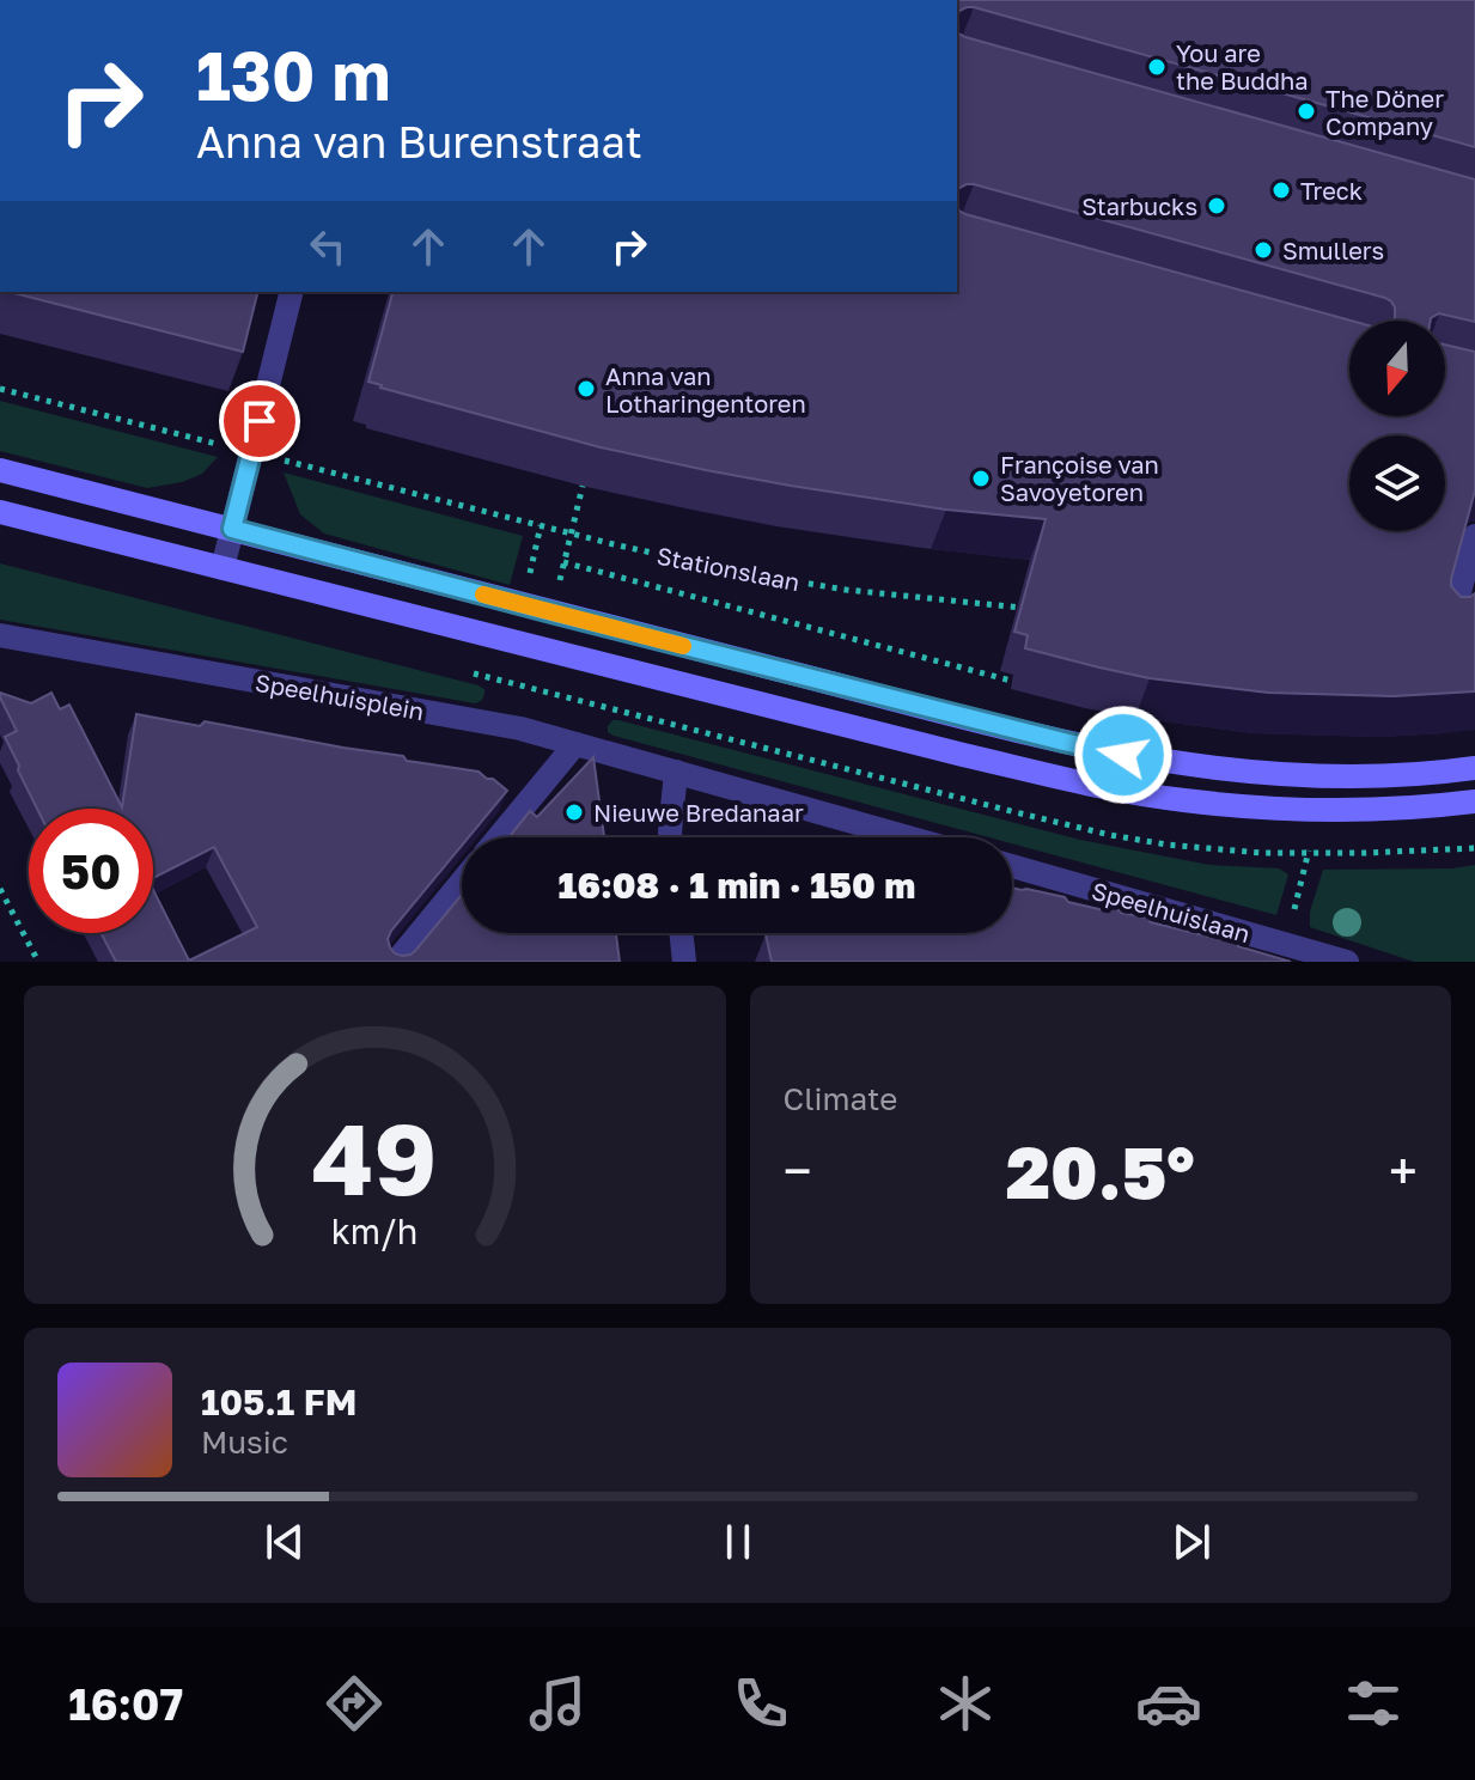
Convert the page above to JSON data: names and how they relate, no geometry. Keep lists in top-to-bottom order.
{
  "streets": {
    "street": ["Speelhuisplein", "Speelhuislaan"],
    "path": ["Stationslaan"]
  },
  "places": [
    "You are the Buddha",
    "The Döner Company",
    "Treck",
    "Starbucks",
    "Smullers",
    "Anna van Lotharingentoren",
    "Françoise van Savoyetoren",
    "Nieuwe Bredanaar"
  ],
  "north": "bottom",
  "page": {
    "turn": ["130 m", "Anna van Burenstraat"],
    "limit": "50",
    "trip": "16:08 · 1 min · 150 m",
    "tile": "Climate",
    "heat": ["−", "20.5°", "+"],
    "song": ["105.1 FM", "Music"],
    "tabs": "16:07",
    "gauge": ["49", "km/h"]
  }
}
